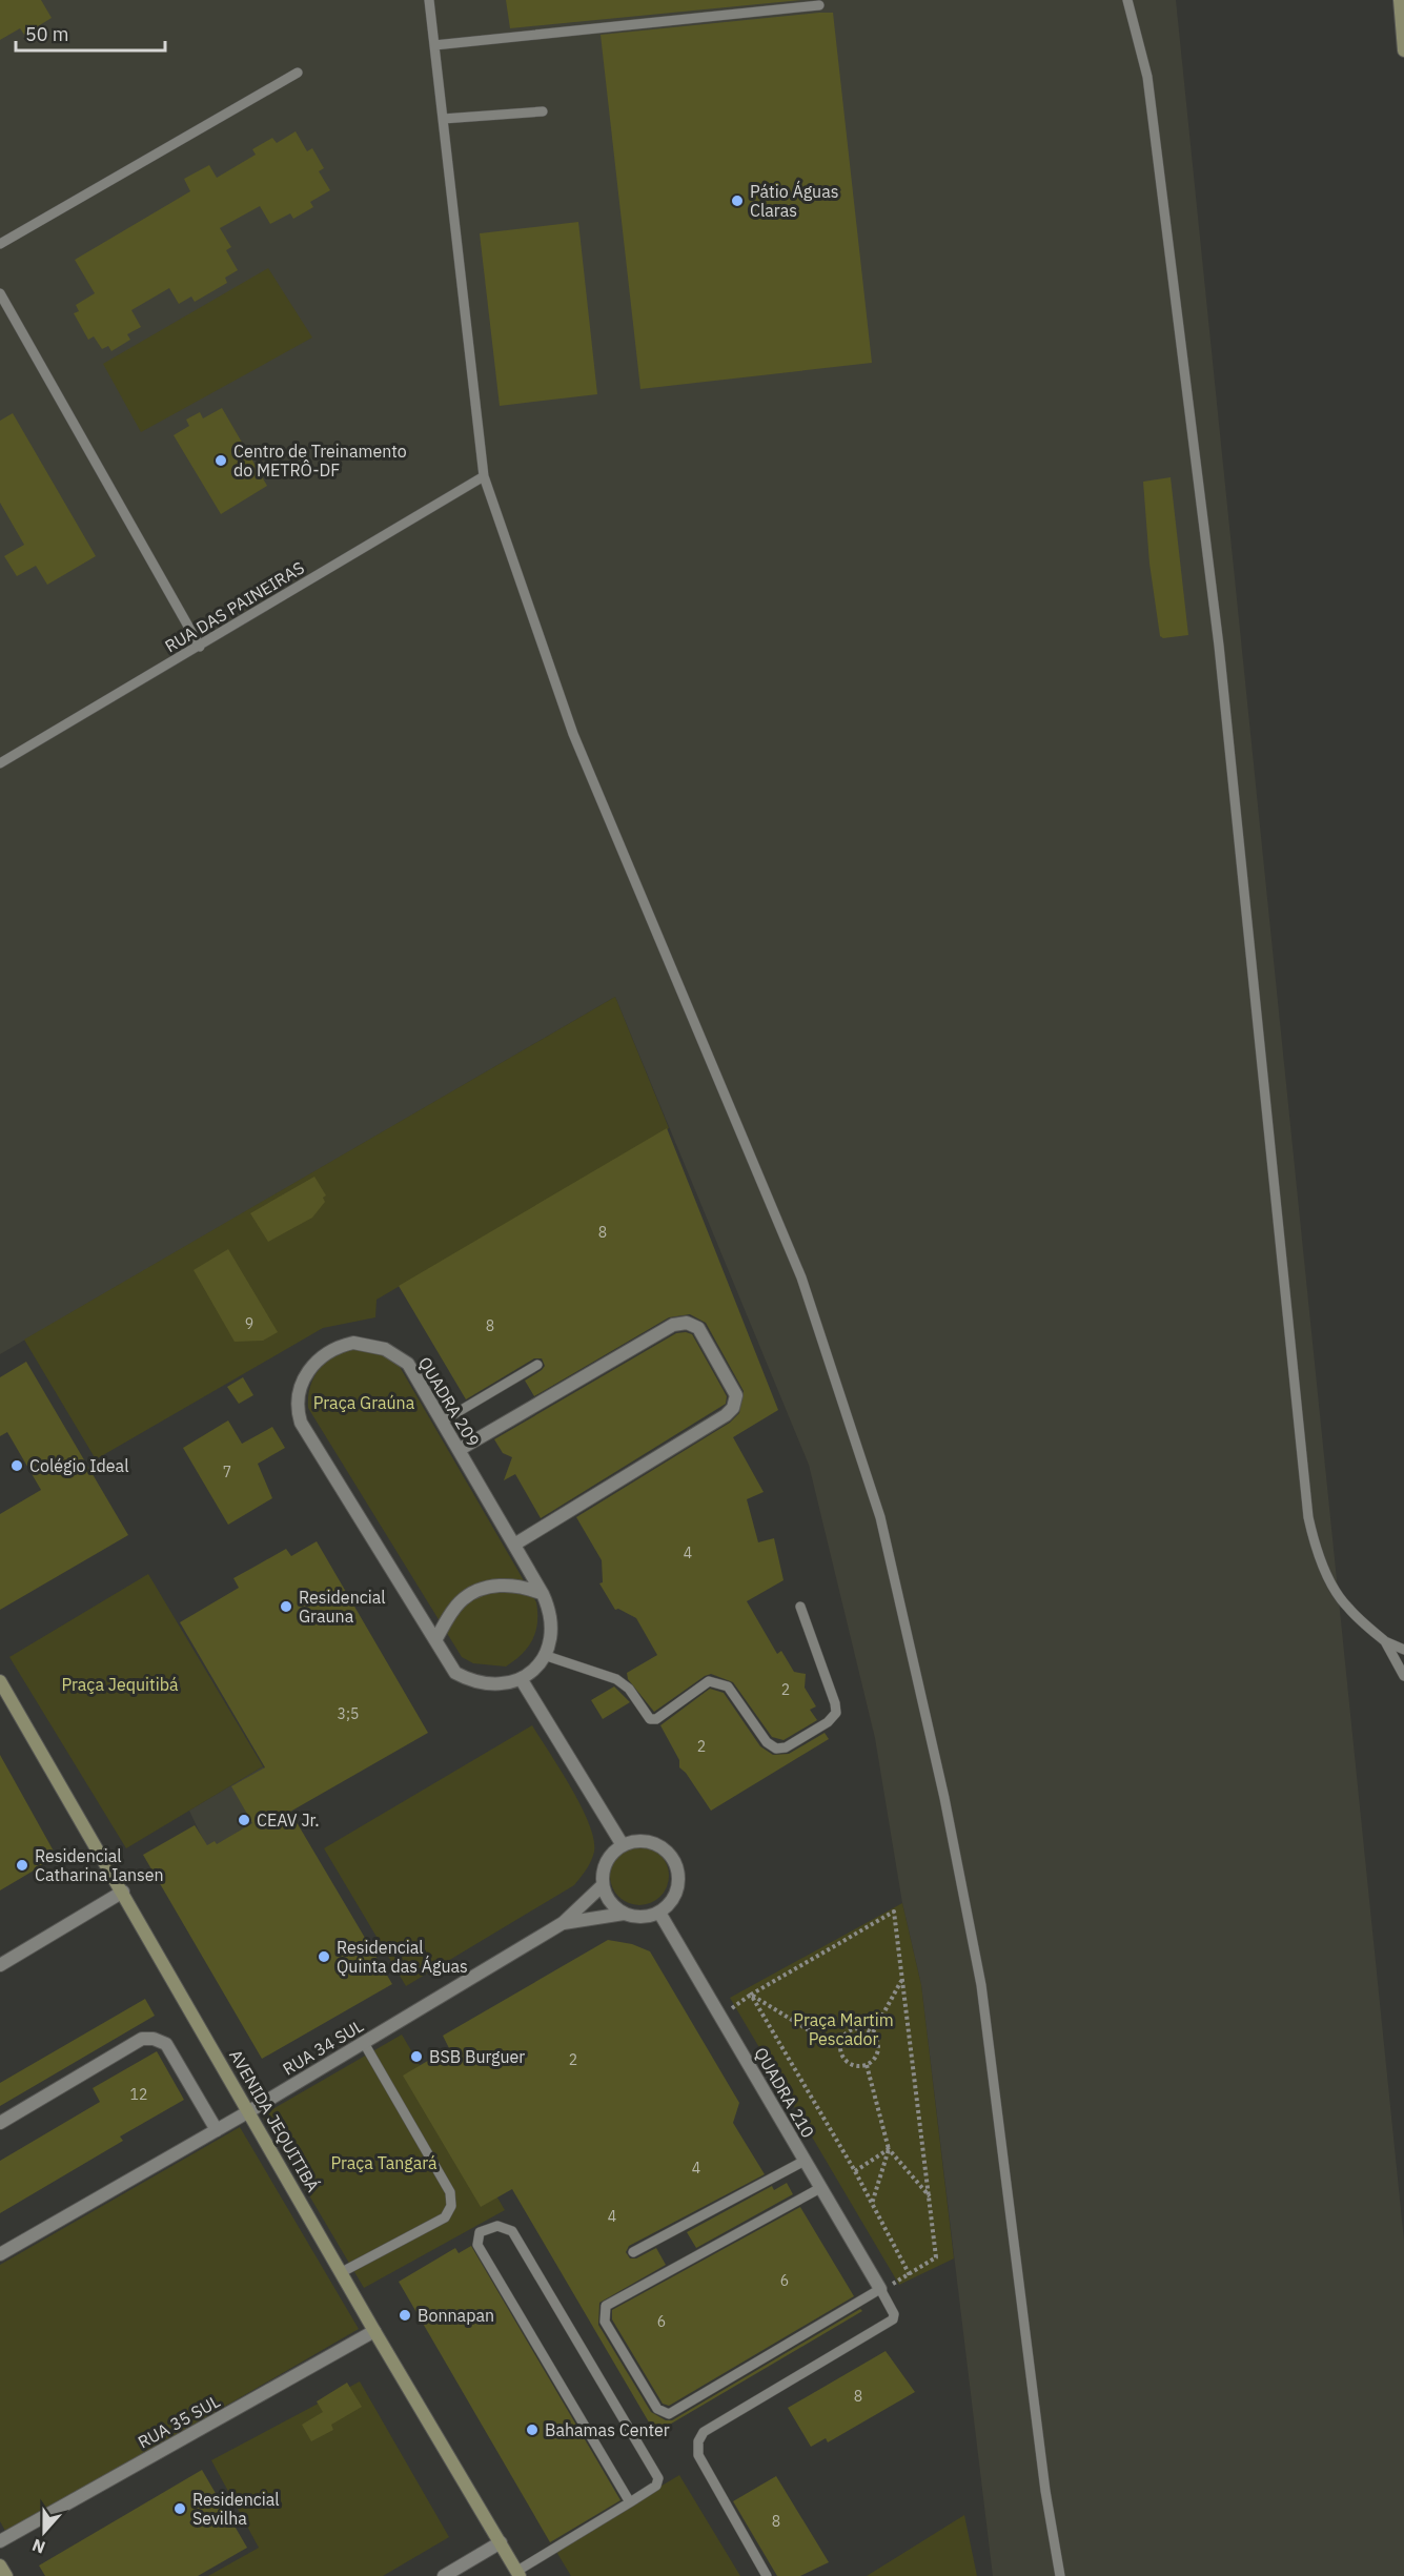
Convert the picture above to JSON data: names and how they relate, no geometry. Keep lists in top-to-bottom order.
{
  "streets": {
    "street": [
      "QUADRA 209",
      "RUA 34 SUL",
      "QUADRA 210",
      "AVENIDA JEQUITIBÁ",
      "RUA 35 SUL"
    ],
    "lane": ["RUA DAS PAINEIRAS"]
  },
  "crossings": [
    ["RUA 34 SUL", "QUADRA 210"],
    ["RUA 34 SUL", "AVENIDA JEQUITIBÁ"],
    ["AVENIDA JEQUITIBÁ", "RUA 35 SUL"]
  ],
  "parks": [
    "Praça Graúna",
    "Praça Jequitibá",
    "Praça Martim Pescador",
    "Praça Tangará"
  ],
  "places": [
    "Pátio Águas Claras",
    "Centro de Treinamento do METRÔ-DF",
    "Colégio Ideal",
    "Residencial Grauna",
    "CEAV Jr.",
    "Residencial Catharina Iansen",
    "Residencial Quinta das Águas",
    "BSB Burguer",
    "Bonnapan",
    "Bahamas Center",
    "Residencial Sevilha"
  ],
  "house_numbers": [
    "8",
    "9",
    "8",
    "7",
    "4",
    "2",
    "3;5",
    "2",
    "2",
    "12",
    "4",
    "4",
    "6",
    "6",
    "8",
    "8"
  ],
  "scale_bar": "50 m",
  "north": "bottom"
}
